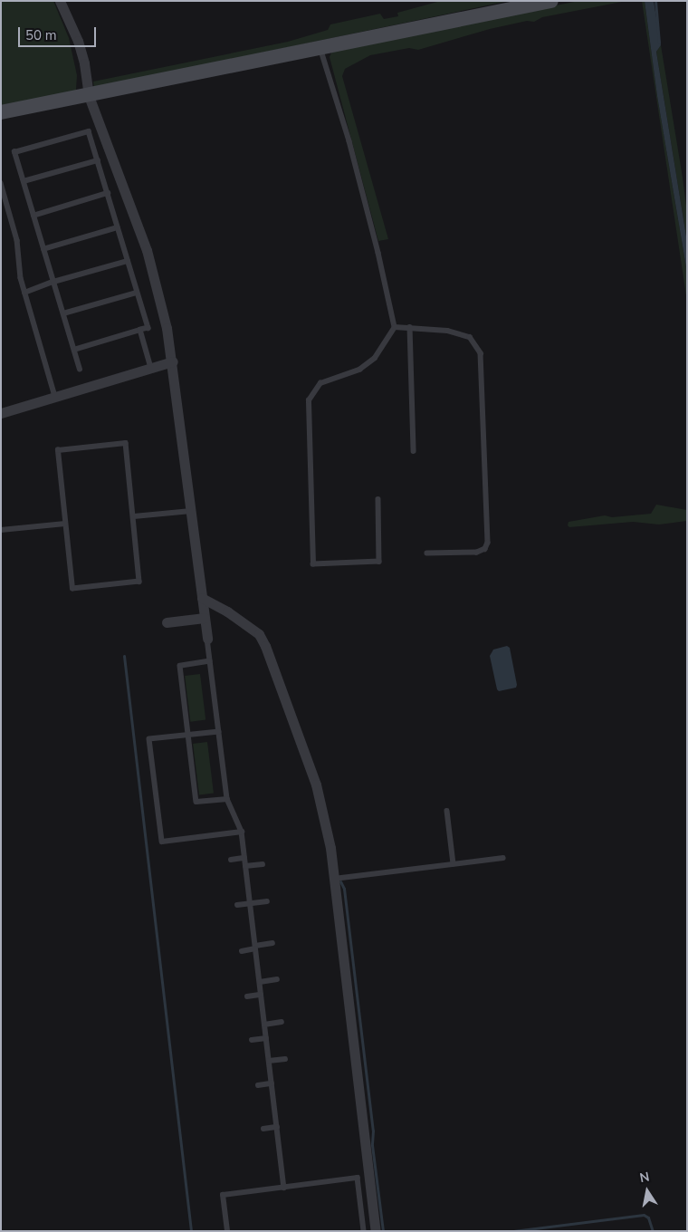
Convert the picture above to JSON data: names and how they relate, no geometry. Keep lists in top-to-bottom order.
{
  "scale_bar": "50 m",
  "north": "top"
}
